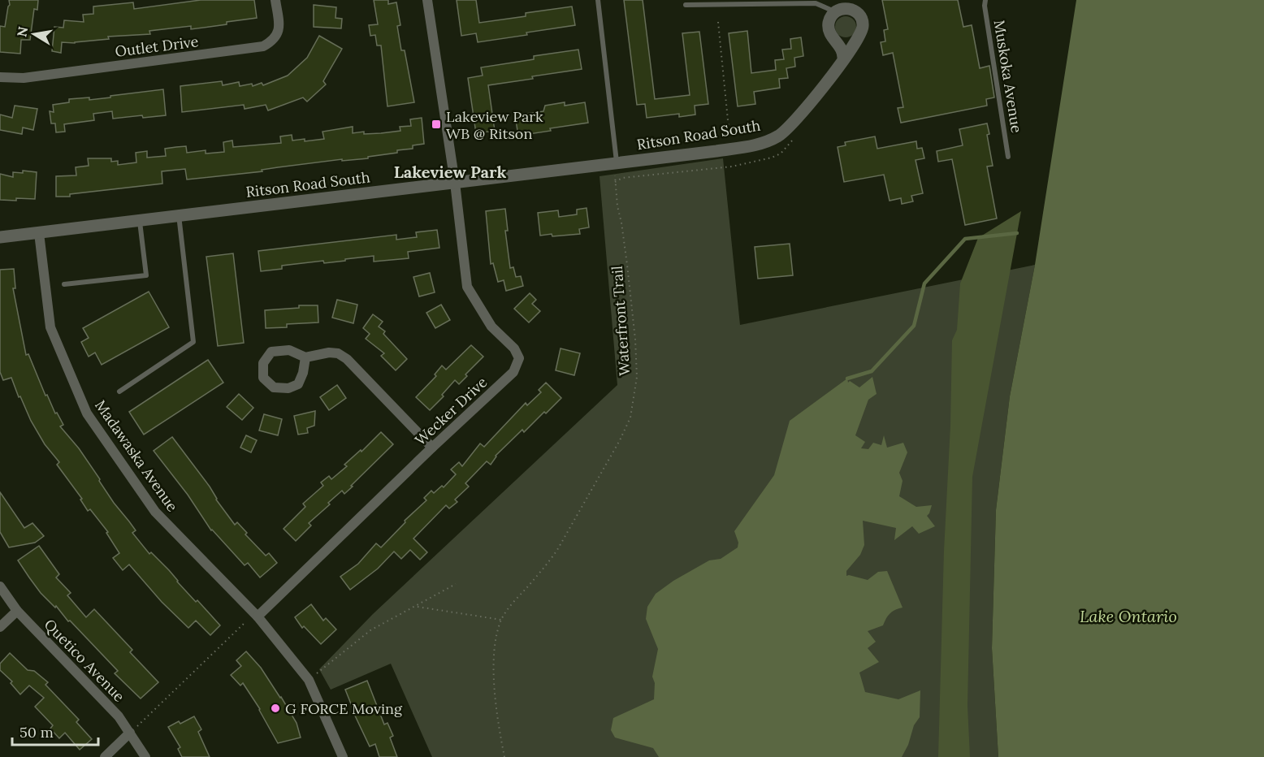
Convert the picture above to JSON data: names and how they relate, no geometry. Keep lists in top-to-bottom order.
{
  "streets": {
    "street": [
      "Outlet Drive",
      "Ritson Road South",
      "Wecker Drive",
      "Madawaska Avenue",
      "Quetico Avenue"
    ],
    "lane": ["Muskoka Avenue"],
    "path": ["Waterfront Trail"]
  },
  "crossings": [
    ["Ritson Road South", "Wecker Drive"],
    ["Ritson Road South", "Madawaska Avenue"],
    ["Wecker Drive", "Madawaska Avenue"]
  ],
  "districts": ["Lakeview Park"],
  "water": ["Lake Ontario"],
  "places": {
    "transit": ["Lakeview Park WB @ Ritson"],
    "other": ["G FORCE Moving"]
  },
  "scale_bar": "50 m",
  "north": "left"
}
